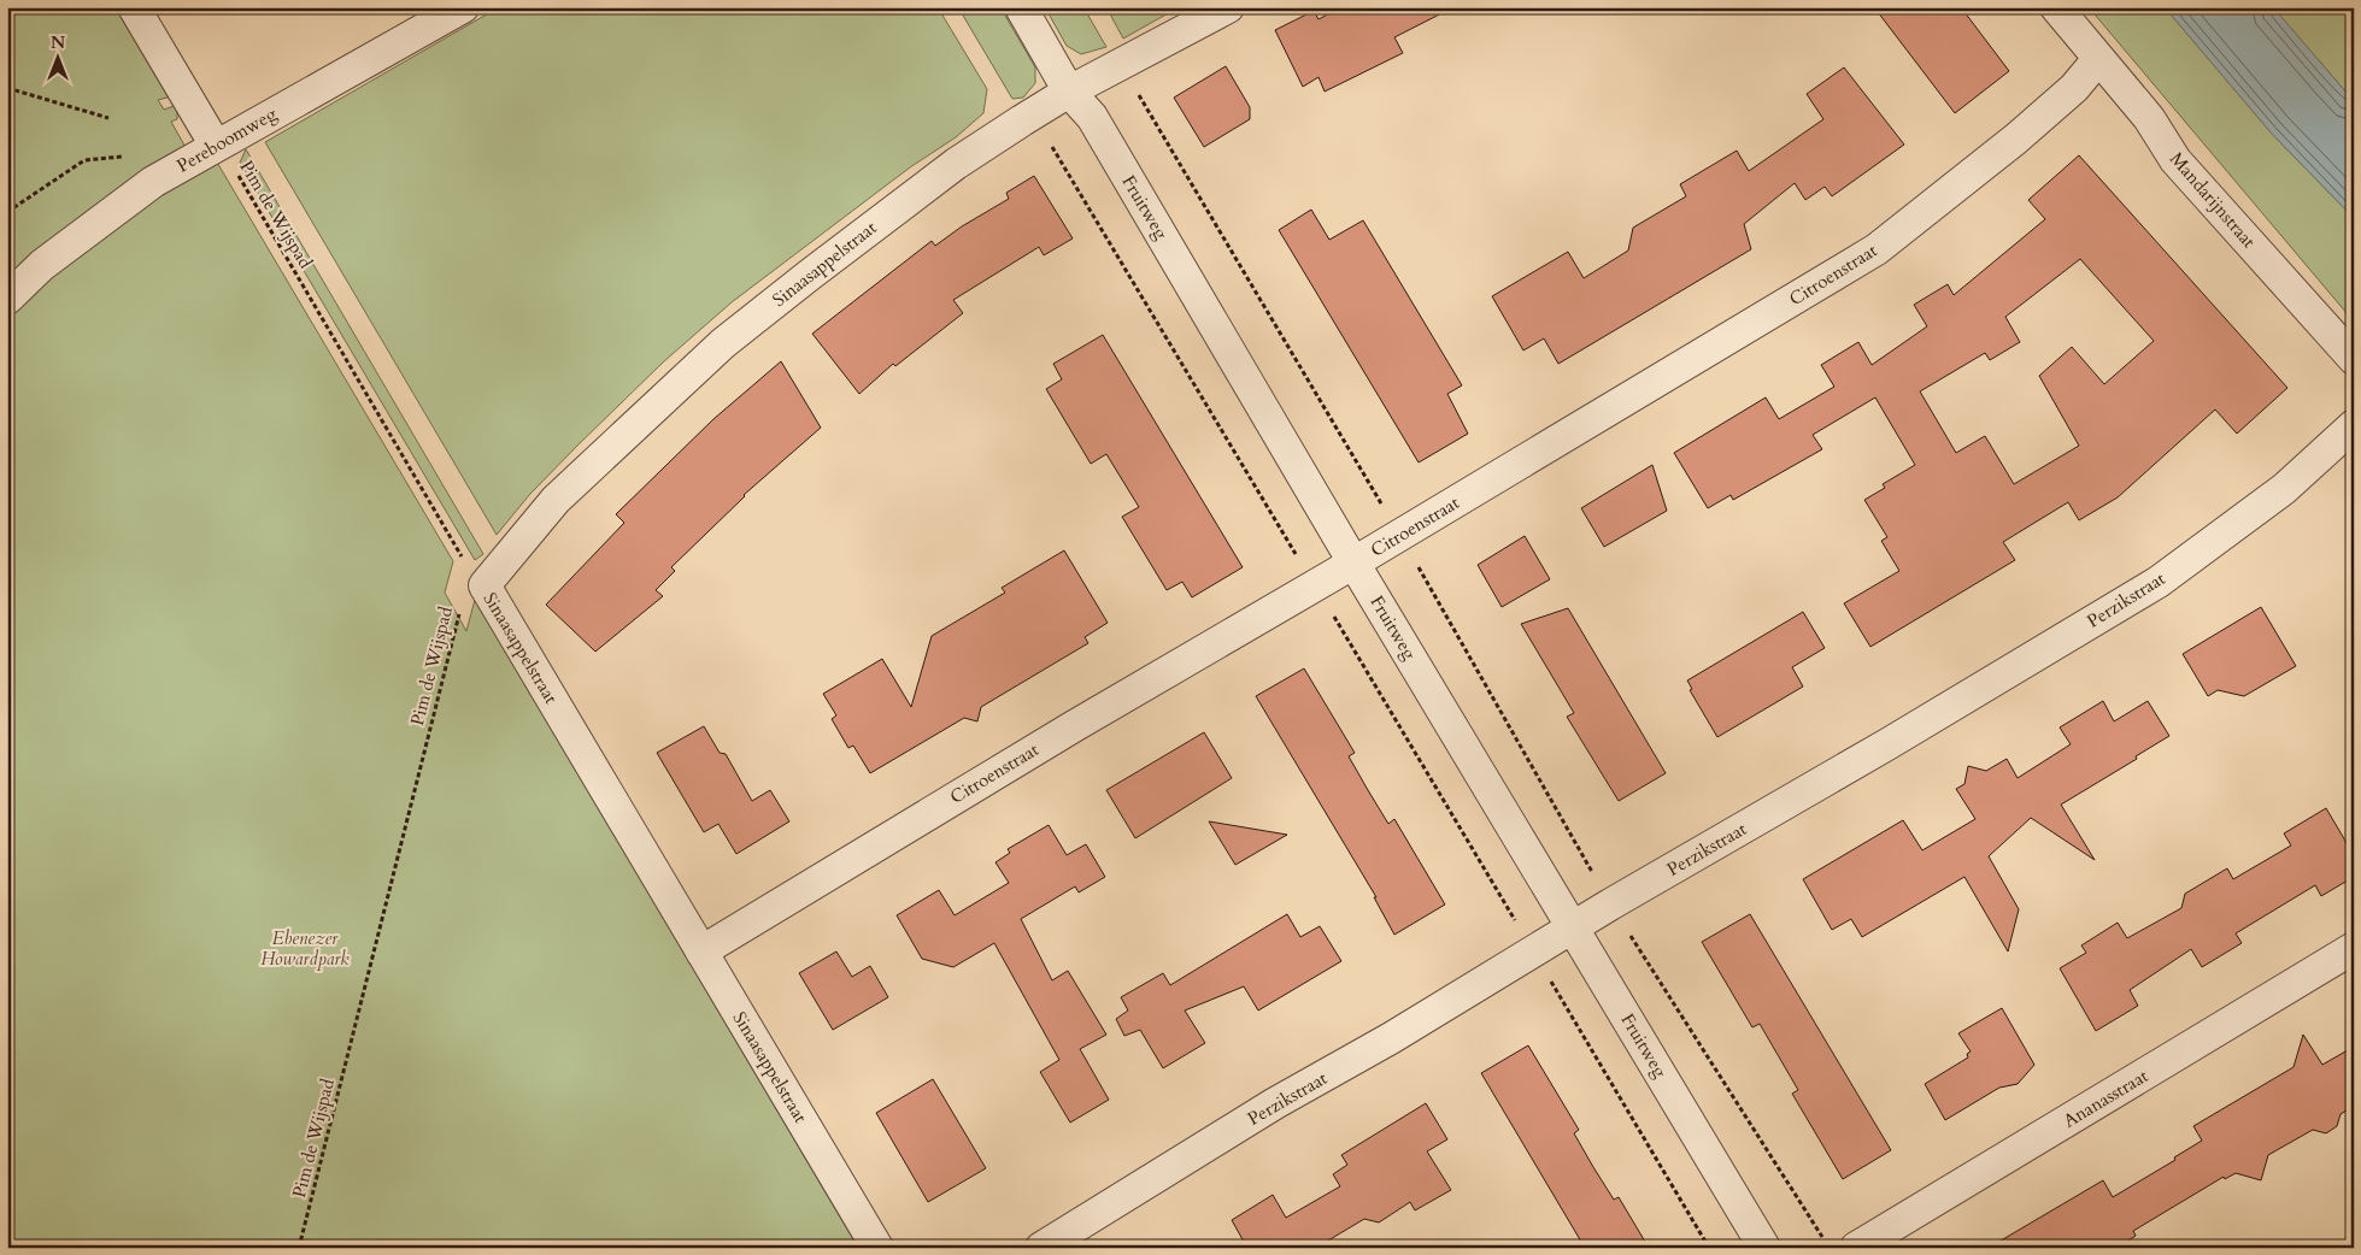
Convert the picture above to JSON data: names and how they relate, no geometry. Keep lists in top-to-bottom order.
{
  "streets": {
    "street": [
      "Pereboomweg",
      "Mandarijnstraat",
      "Fruitweg",
      "Sinaasappelstraat",
      "Citroenstraat",
      "Perzikstraat",
      "Ananasstraat"
    ],
    "path": ["Pim de Wijspad"]
  },
  "crossings": [
    ["Pereboomweg", "Pim de Wijspad"],
    ["Mandarijnstraat", "Citroenstraat"],
    ["Fruitweg", "Sinaasappelstraat"],
    ["Fruitweg", "Citroenstraat"],
    ["Fruitweg", "Perzikstraat"],
    ["Sinaasappelstraat", "Citroenstraat"]
  ],
  "parks": ["Ebenezer Howardpark"],
  "north": "top"
}
